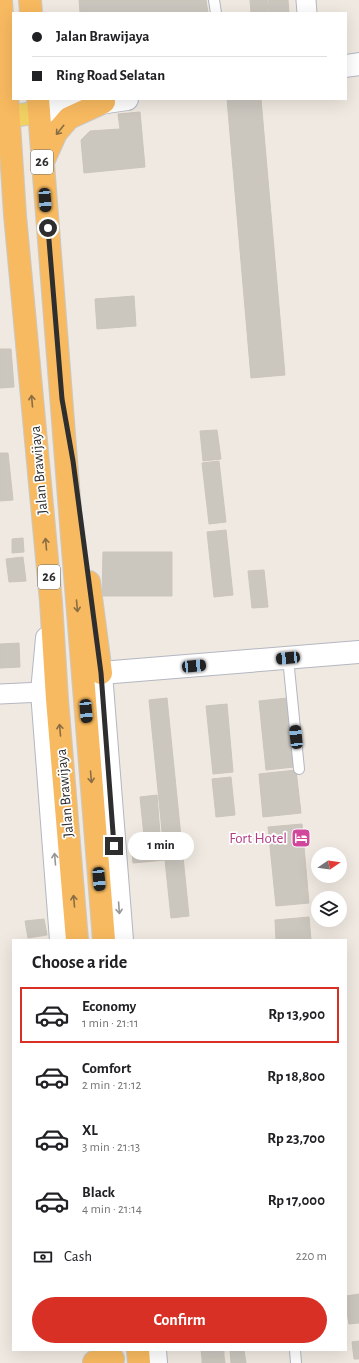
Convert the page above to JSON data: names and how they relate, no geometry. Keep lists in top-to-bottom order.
{
  "streets": {
    "highway": ["26", "Jalan Brawijaya"]
  },
  "places": {
    "hotel": ["Fort Hotel"]
  },
  "north": "right",
  "page": {
    "banner": ["Jalan Brawijaya", "Ring Road Selatan"],
    "bubble": "1 min",
    "heading": "Choose a ride",
    "list": [
      {
        "name": "Economy",
        "note": "1 min · 21:11",
        "value": "Rp 13,900"
      },
      {
        "name": "Comfort",
        "note": "2 min · 21:12",
        "value": "Rp 18,800"
      },
      {
        "name": "XL",
        "note": "3 min · 21:13",
        "value": "Rp 23,700"
      },
      {
        "name": "Black",
        "note": "4 min · 21:14",
        "value": "Rp 17,000"
      }
    ],
    "pay": ["Cash", "220 m"],
    "buttons": "Confirm"
  }
}
